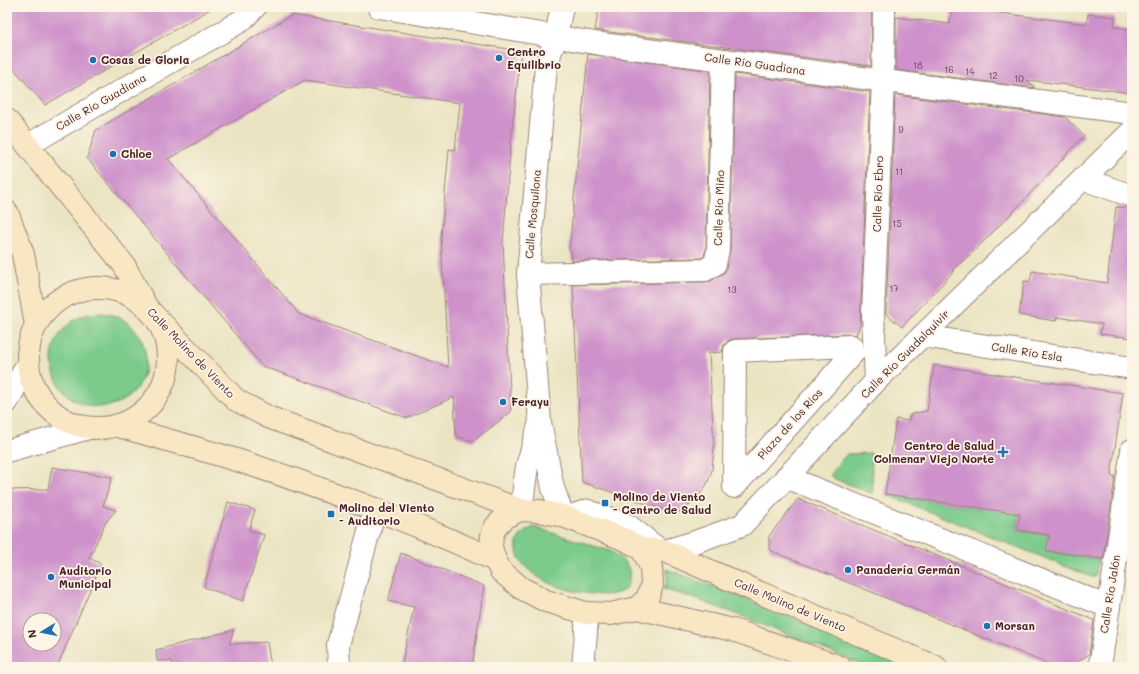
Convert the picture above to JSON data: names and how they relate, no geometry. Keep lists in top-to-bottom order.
{
  "streets": {
    "main road": ["Calle Molino de Viento"],
    "street": [
      "Calle Río Guadiana",
      "Calle Río Ebro",
      "Calle Río Miño",
      "Calle Mosquilona",
      "Calle Río Esla",
      "Calle Río Guadalquivir",
      "Plaza de los Ríos",
      "Calle Río Jalón"
    ]
  },
  "crossings": [
    ["Calle Río Guadiana", "Calle Río Ebro"],
    ["Calle Río Guadiana", "Calle Río Miño"],
    ["Calle Río Guadiana", "Calle Mosquilona"],
    ["Calle Río Guadiana", "Calle Molino de Viento"],
    ["Calle Río Ebro", "Calle Río Guadalquivir"],
    ["Calle Río Miño", "Calle Mosquilona"],
    ["Calle Mosquilona", "Calle Molino de Viento"],
    ["Calle Río Esla", "Calle Río Guadalquivir"],
    ["Calle Molino de Viento", "Calle Río Guadalquivir"]
  ],
  "places": {
    "other": [
      "Centro Equilibrio",
      "Cosas de Gloria",
      "Chloe",
      "Ferayu",
      "Panadería Germán",
      "Auditorio Municipal",
      "Morsan"
    ],
    "health": ["Centro de Salud Colmenar Viejo Norte"],
    "transit": ["Molino de Viento - Centro de Salud", "Molino del Viento - Auditorio"]
  },
  "house_numbers": [
    "18",
    "16",
    "14",
    "12",
    "10",
    "9",
    "11",
    "15",
    "17",
    "13"
  ],
  "north": "left"
}
